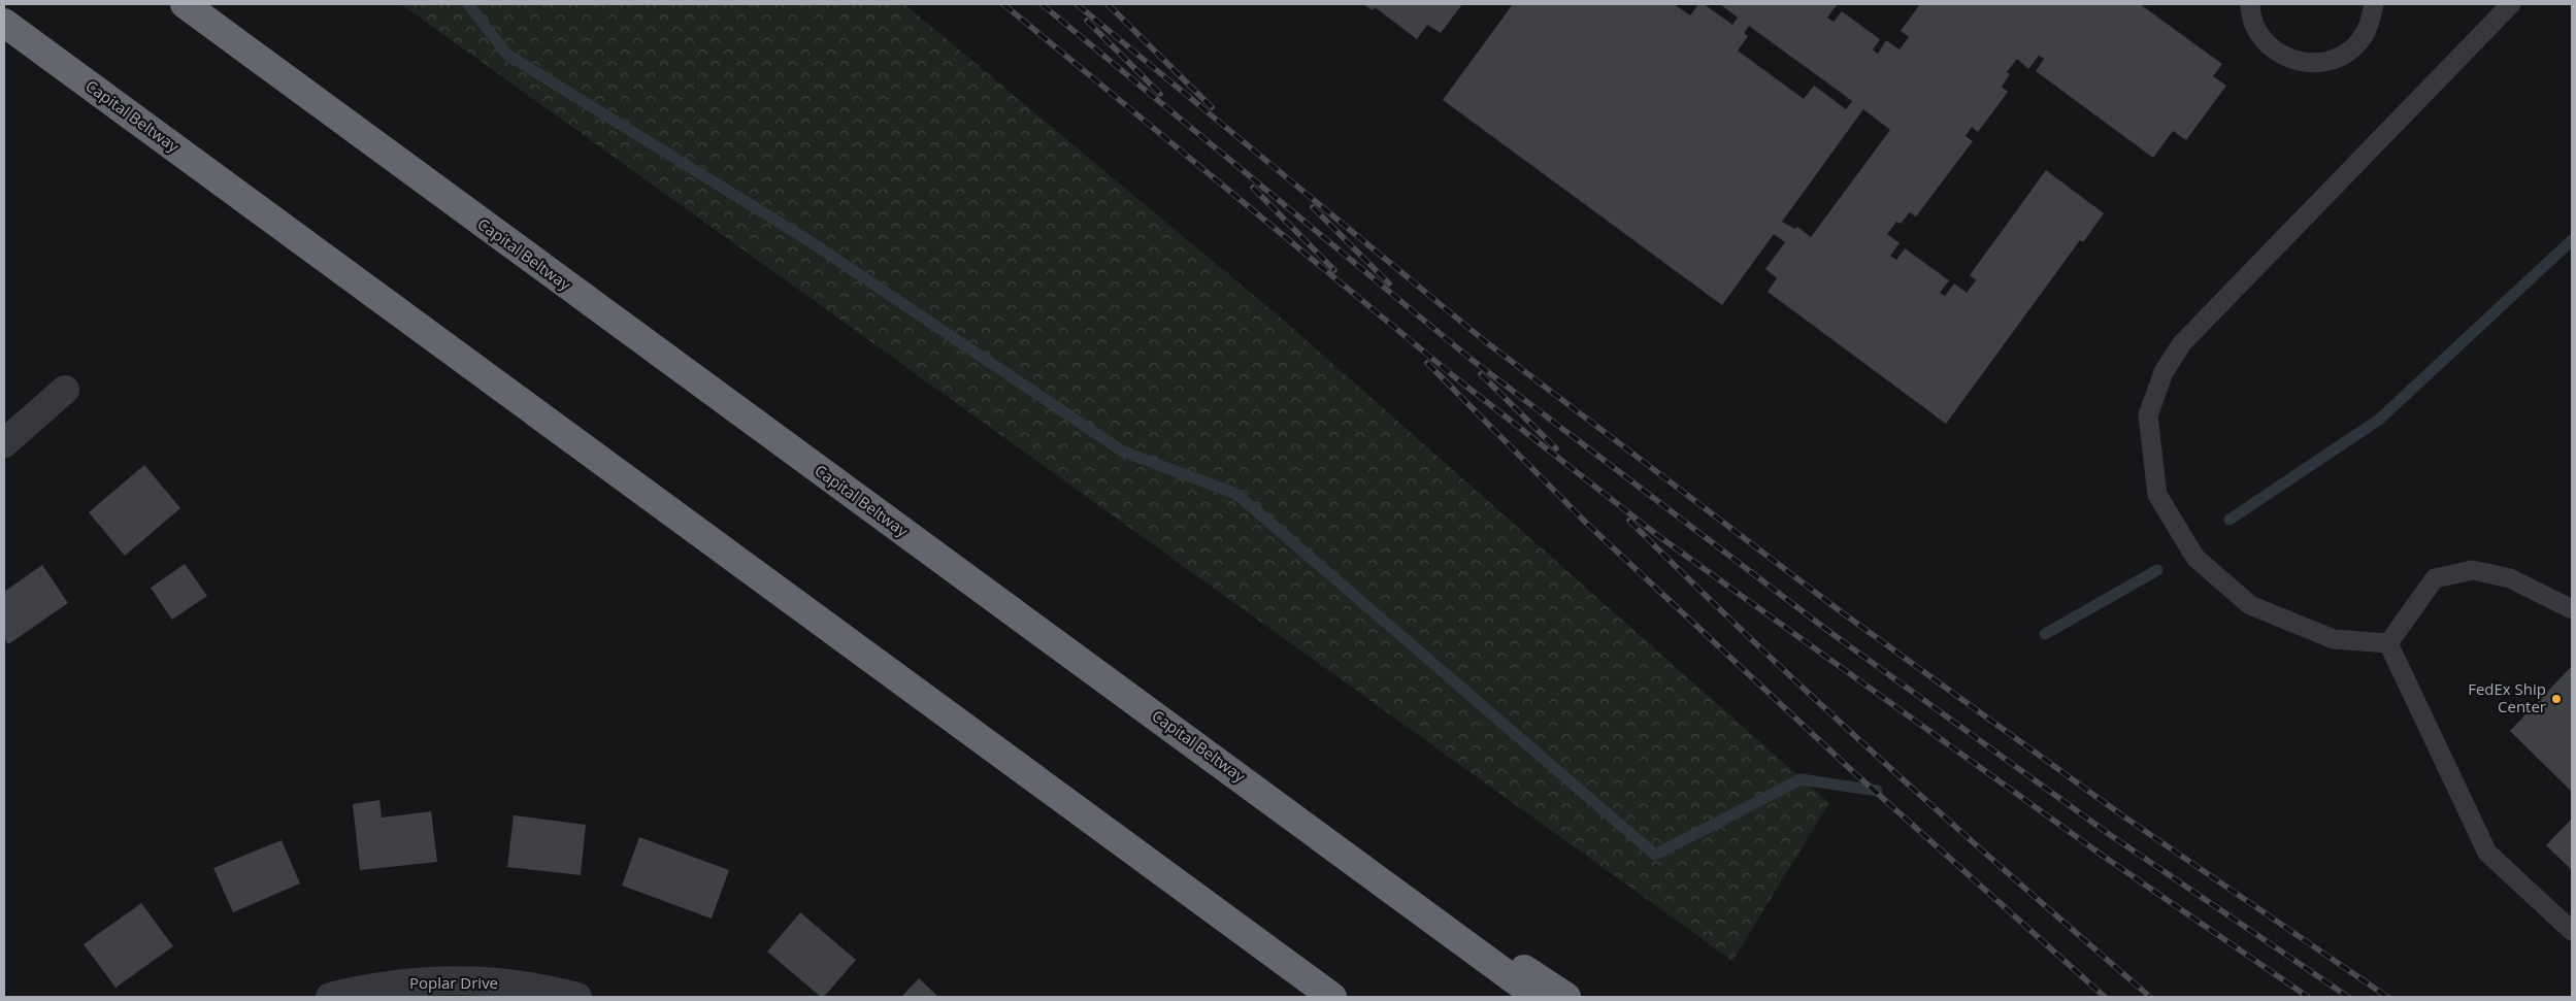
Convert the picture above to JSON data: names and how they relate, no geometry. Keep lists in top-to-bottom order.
{
  "streets": {
    "highway": ["Capital Beltway"],
    "street": ["Poplar Drive"]
  },
  "places": ["FedEx Ship Center"]
}
